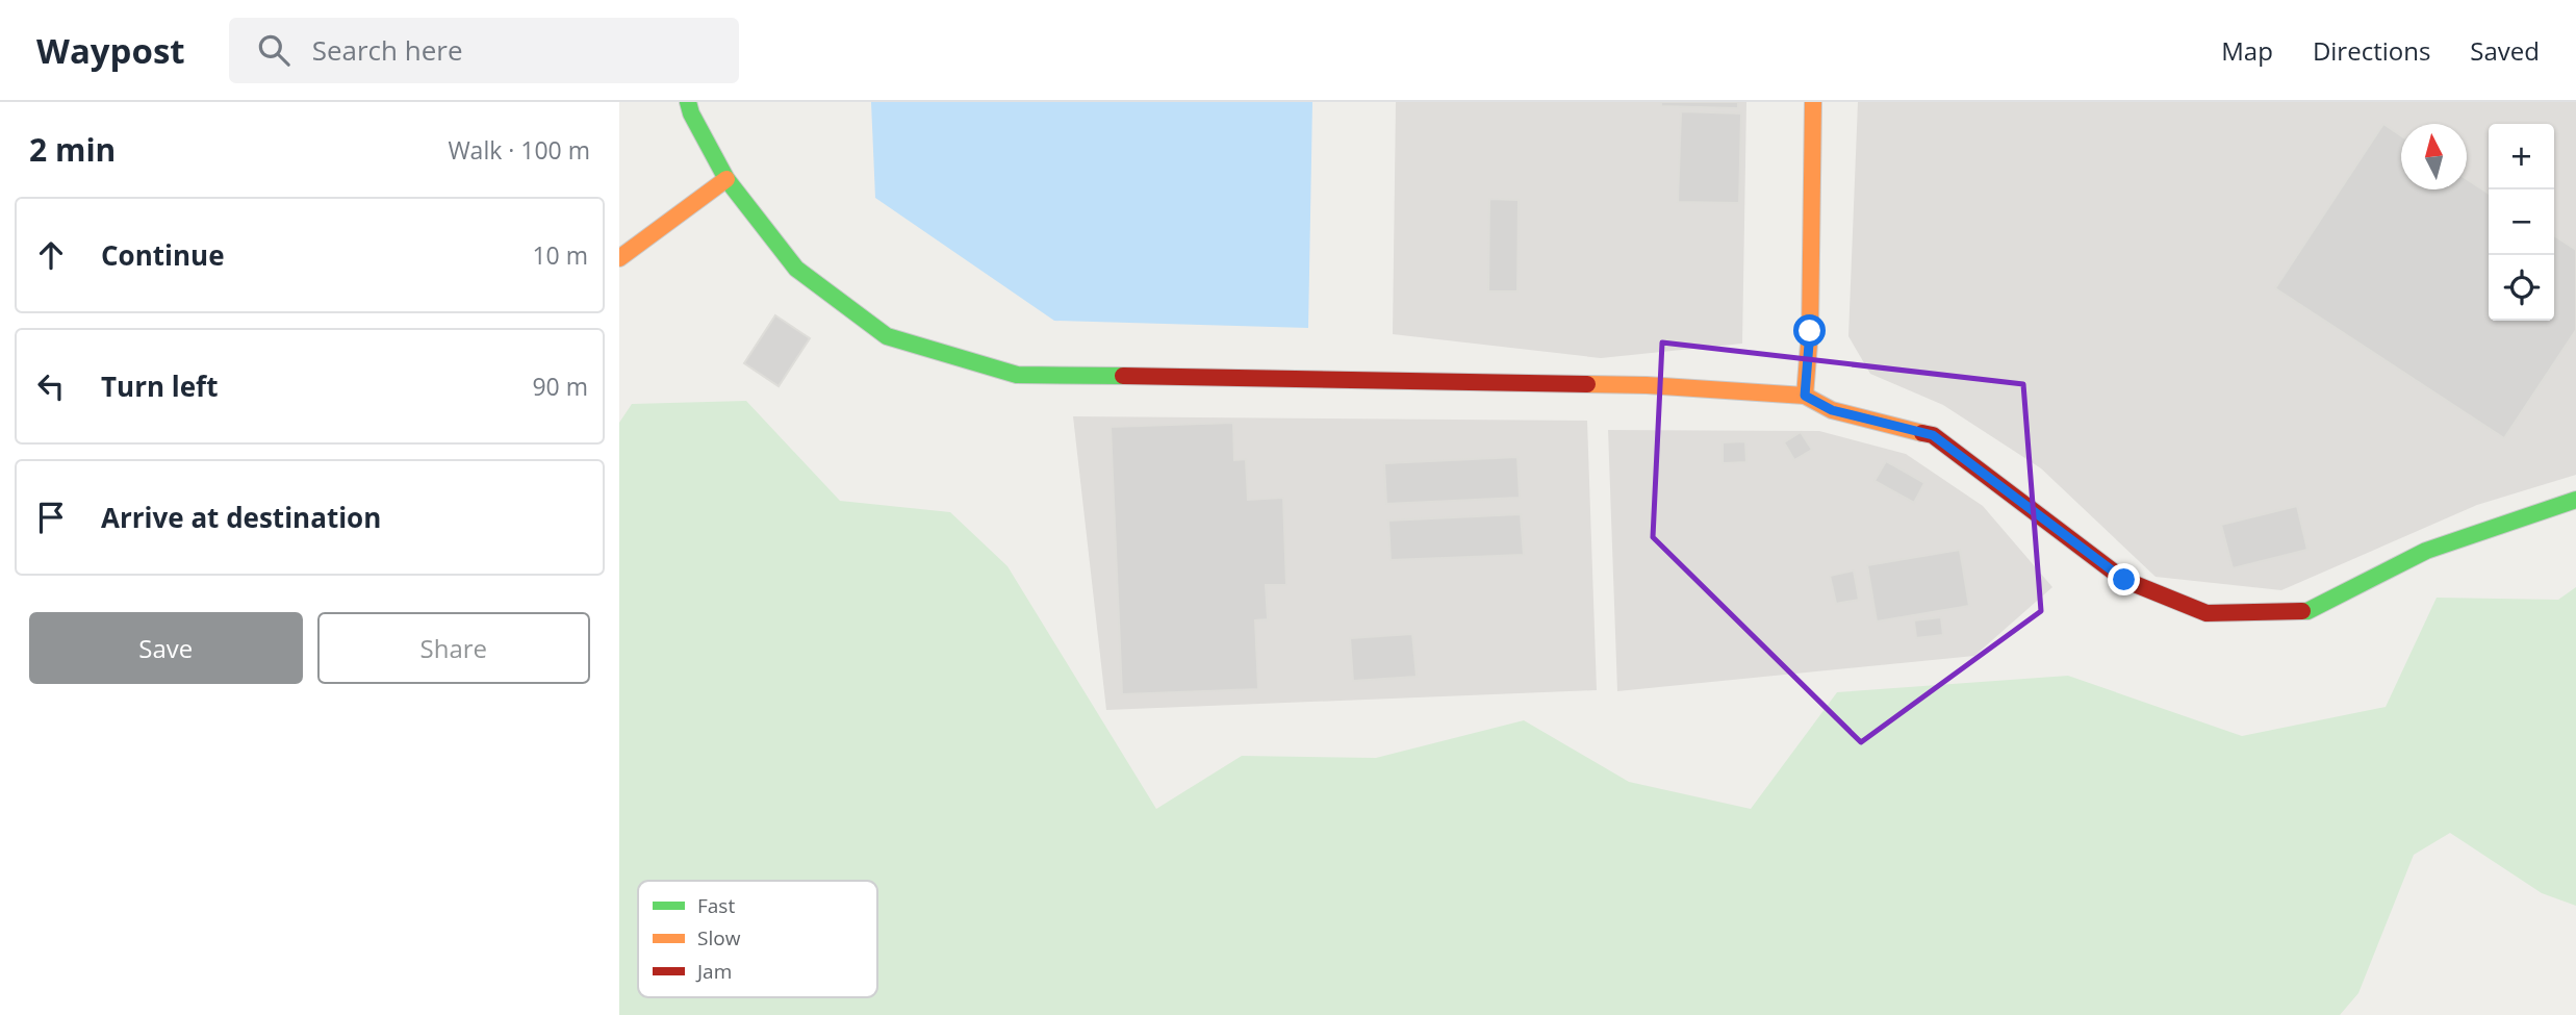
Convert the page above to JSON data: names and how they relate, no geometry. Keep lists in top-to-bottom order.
{
  "legend": ["Fast", "Slow", "Jam"],
  "north": "top",
  "page": {
    "header": "Waypost",
    "search": "Search here",
    "nav": ["Map", "Directions", "Saved"],
    "heading": ["2 min", "Walk · 100 m"],
    "map_buttons": ["+", "−"],
    "list": [
      ["Continue", "10 m"],
      ["Turn left", "90 m"],
      "Arrive at destination"
    ],
    "buttons": ["Save", "Share"]
  }
}
